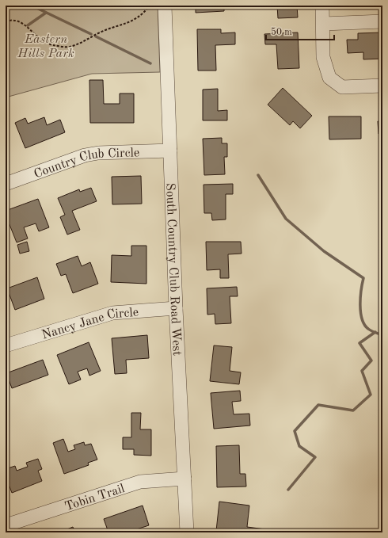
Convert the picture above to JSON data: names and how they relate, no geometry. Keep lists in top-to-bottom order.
{
  "streets": {
    "street": [
      "Country Club Circle",
      "South Country Club Road West",
      "Nancy Jane Circle",
      "Tobin Trail"
    ]
  },
  "crossings": [
    ["Country Club Circle", "South Country Club Road West"],
    ["South Country Club Road West", "Nancy Jane Circle"],
    ["South Country Club Road West", "Tobin Trail"]
  ],
  "parks": ["Eastern Hills Park"],
  "scale_bar": "50 m"
}
